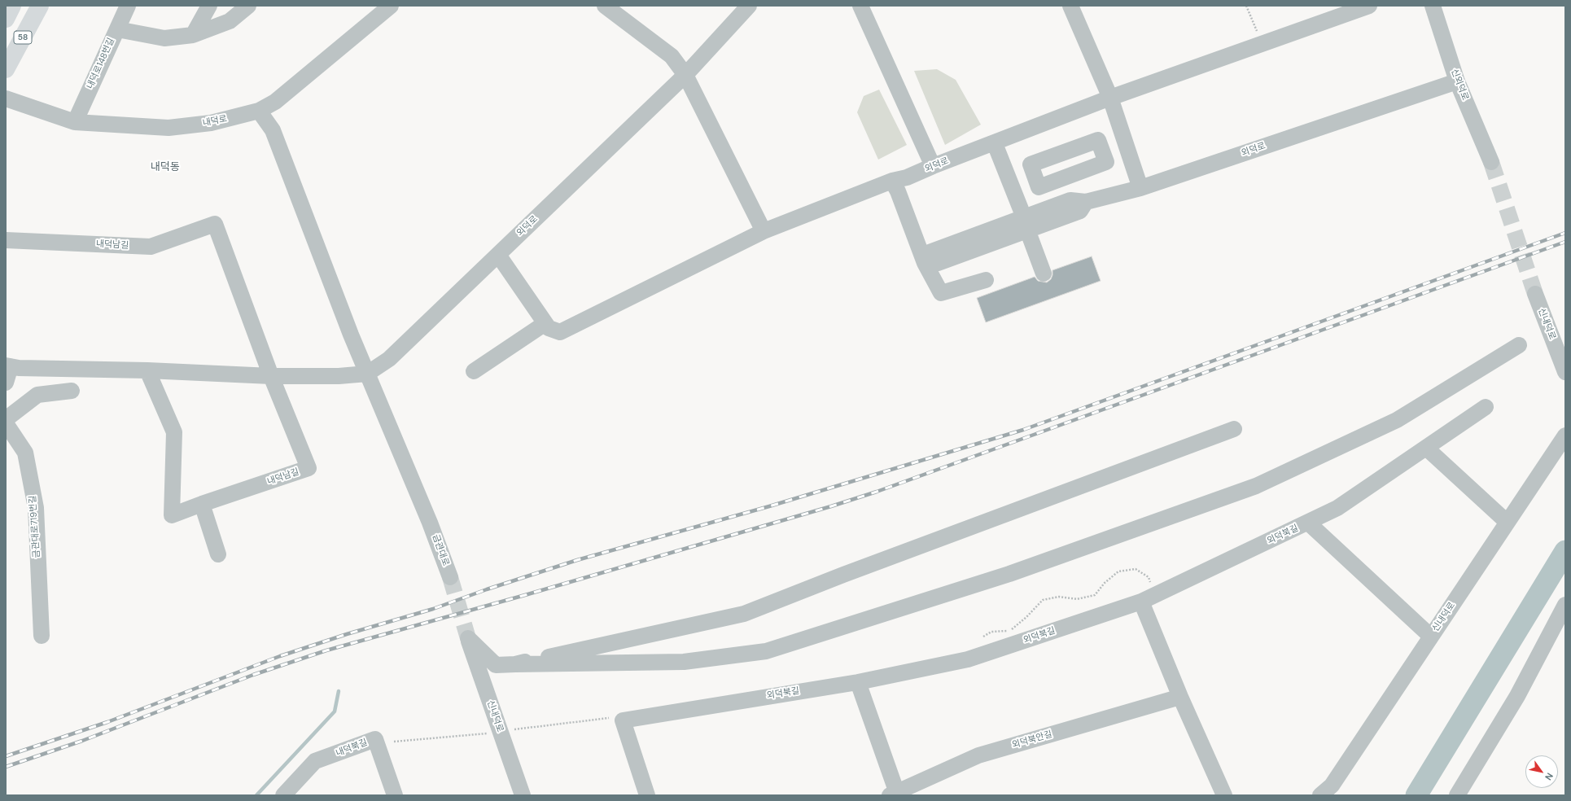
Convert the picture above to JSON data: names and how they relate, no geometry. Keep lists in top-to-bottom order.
{
  "streets": {
    "main road": ["58"],
    "street": [
      "내덕로148번길",
      "신외덕로",
      "내덕로",
      "외덕로",
      "내덕남길",
      "신내덕로",
      "금관대로719번길",
      "외덕북길",
      "금관대로",
      "외덕북안길",
      "내덕북길"
    ]
  },
  "crossings": [
    ["내덕로148번길", "내덕로"],
    ["신외덕로", "외덕로"],
    ["내덕로", "금관대로"],
    ["외덕로", "금관대로"]
  ],
  "districts": ["내덕동"],
  "north": "bottom right"
}
